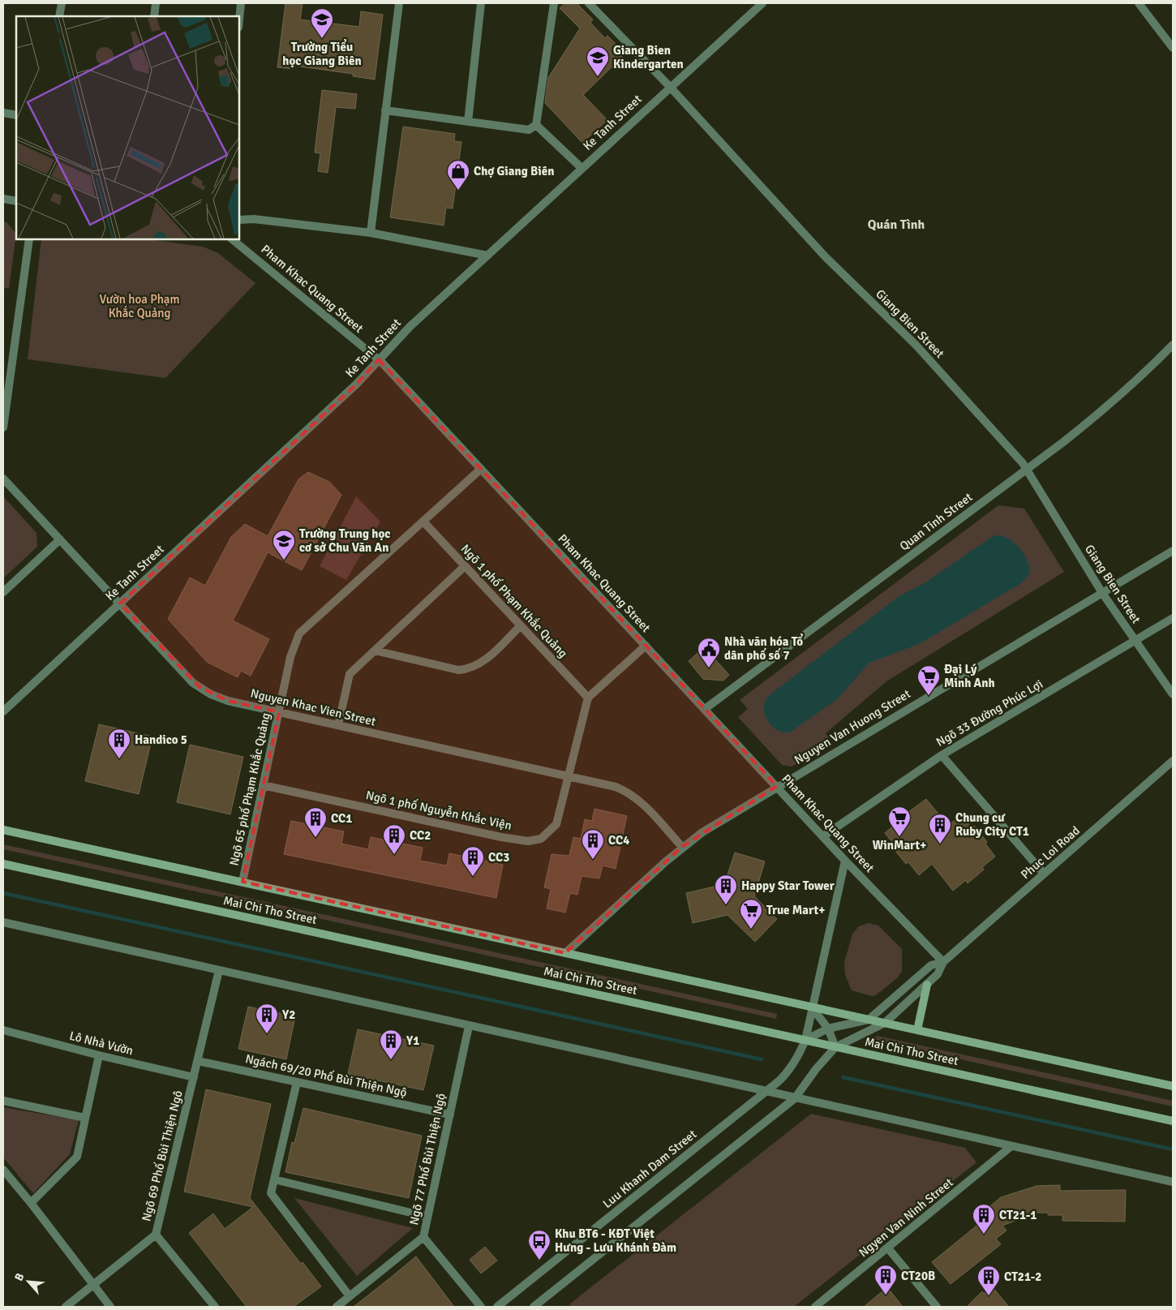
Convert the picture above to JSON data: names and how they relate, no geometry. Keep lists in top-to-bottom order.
{
  "streets": {
    "main road": ["Mai Chi Tho Street"],
    "street": [
      "Ke Tanh Street",
      "Pham Khac Quang Street",
      "Giang Bien Street",
      "Quan Tinh Street",
      "Ngõ 1 phố Phạm Khắc Quảng",
      "Nguyen Khac Vien Street",
      "Ngõ 33 Đường Phúc Lợi",
      "Nguyen Van Huong Street",
      "Ngõ 65 phố Phạm Khắc Quảng",
      "Ngõ 1 phố Nguyễn Khắc Viện",
      "Phuc Loi Road",
      "Lô Nhà Vườn",
      "Ngách 69/20 Phố Bùi Thiện Ngộ",
      "Ngõ 69 Phố Bùi Thiện Ngô",
      "Ngõ 77 Phố Bùi Thiện Ngộ",
      "Luu Khanh Dam Street",
      "Ngyen Van Ninh Street"
    ]
  },
  "crossings": [
    ["Ke Tanh Street", "Pham Khac Quang Street"],
    ["Ke Tanh Street", "Giang Bien Street"],
    ["Ke Tanh Street", "Nguyen Khac Vien Street"],
    ["Pham Khac Quang Street", "Quan Tinh Street"],
    ["Pham Khac Quang Street", "Ngõ 33 Đường Phúc Lợi"],
    ["Pham Khac Quang Street", "Nguyen Van Huong Street"],
    ["Pham Khac Quang Street", "Ngõ 65 phố Phạm Khắc Quảng"],
    ["Pham Khac Quang Street", "Phuc Loi Road"],
    ["Pham Khac Quang Street", "Luu Khanh Dam Street"],
    ["Giang Bien Street", "Quan Tinh Street"],
    ["Giang Bien Street", "Ngõ 33 Đường Phúc Lợi"],
    ["Giang Bien Street", "Nguyen Van Huong Street"],
    ["Ngõ 1 phố Phạm Khắc Quảng", "Ngõ 65 phố Phạm Khắc Quảng"],
    ["Nguyen Khac Vien Street", "Nguyen Van Huong Street"],
    ["Nguyen Khac Vien Street", "Ngõ 65 phố Phạm Khắc Quảng"],
    ["Nguyen Khac Vien Street", "Ngõ 1 phố Nguyễn Khắc Viện"],
    ["Nguyen Van Huong Street", "Mai Chi Tho Street"],
    ["Ngõ 65 phố Phạm Khắc Quảng", "Ngõ 1 phố Nguyễn Khắc Viện"],
    ["Ngõ 65 phố Phạm Khắc Quảng", "Mai Chi Tho Street"],
    ["Phuc Loi Road", "Mai Chi Tho Street"],
    ["Mai Chi Tho Street", "Luu Khanh Dam Street"],
    ["Lô Nhà Vườn", "Ngõ 69 Phố Bùi Thiện Ngô"],
    ["Ngách 69/20 Phố Bùi Thiện Ngộ", "Ngõ 69 Phố Bùi Thiện Ngô"],
    ["Ngách 69/20 Phố Bùi Thiện Ngộ", "Ngõ 77 Phố Bùi Thiện Ngộ"]
  ],
  "districts": ["Quán Tình"],
  "parks": ["Vườn hoa Phạm Khắc Quảng"],
  "places": {
    "school or university": ["Trường Tiểu học Giang Biên", "Giang Bien Kindergarten", "Trường Trung học cơ sở Chu Văn An"],
    "shop": ["Chợ Giang Biên"],
    "public building": ["Nhà văn hóa Tổ dân phố số 7"],
    "supermarket": ["Đại Lý Minh Anh", "WinMart+", "True Mart+"],
    "building": [
      "Handico 5",
      "CC1",
      "Chung cư Ruby City CT1",
      "CC2",
      "CC4",
      "CC3",
      "Happy Star Tower",
      "Y2",
      "Y1",
      "CT21-1",
      "CT20B",
      "CT21-2"
    ],
    "bus stop": ["Khu BT6 - KĐT Việt Hưng - Lưu Khánh Đàm"]
  },
  "north": "top left"
}
